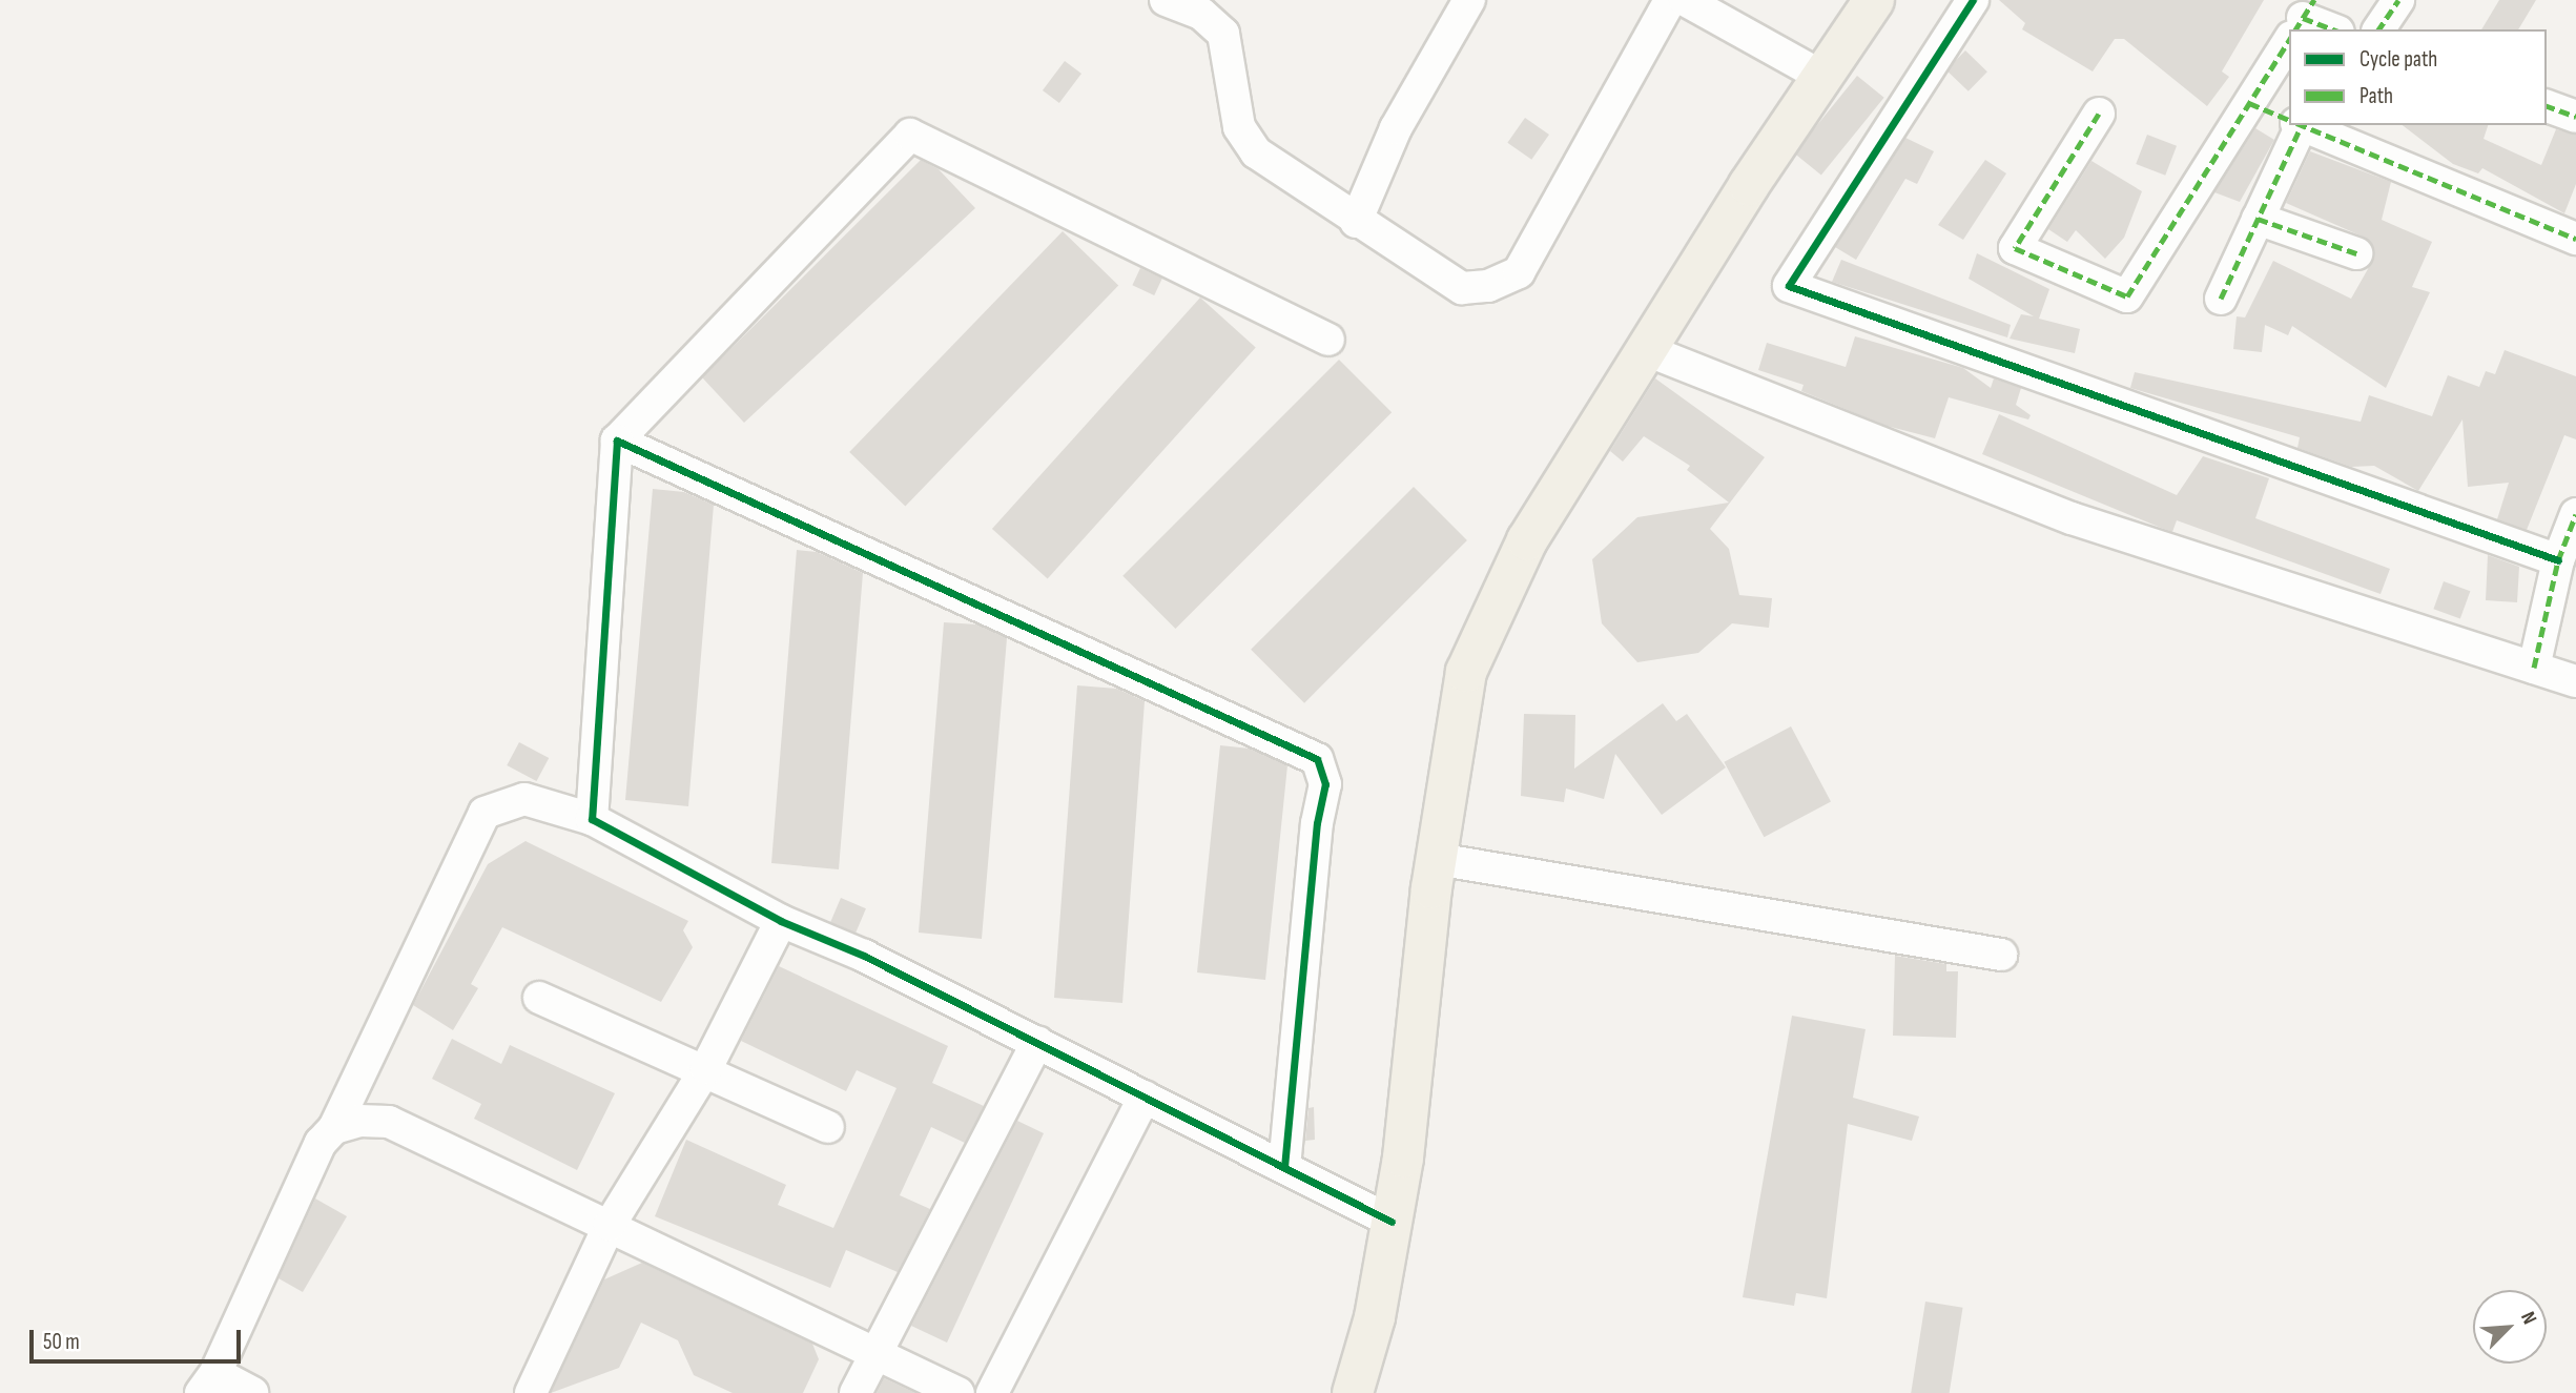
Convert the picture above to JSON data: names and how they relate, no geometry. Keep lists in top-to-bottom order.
{
  "legend": ["Cycle path", "Path"],
  "scale_bar": "50 m",
  "north": "top right"
}
